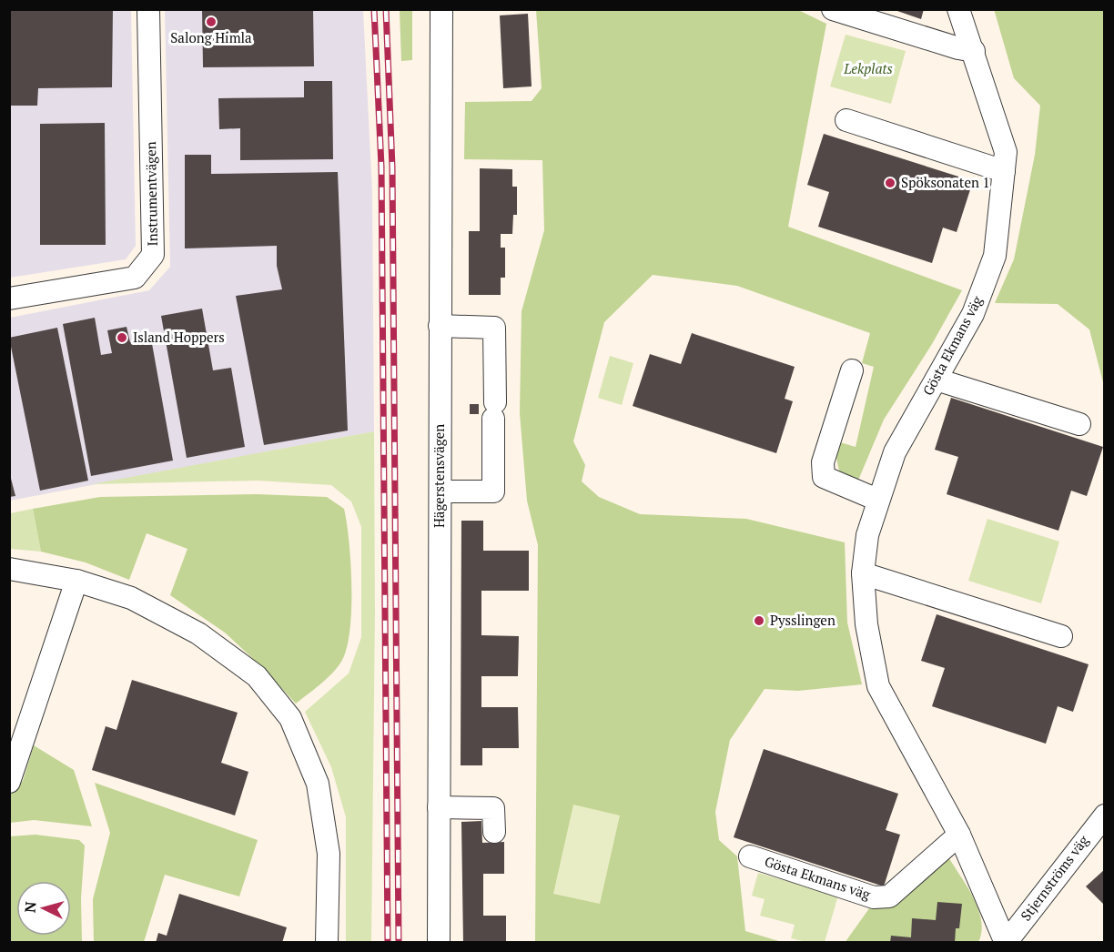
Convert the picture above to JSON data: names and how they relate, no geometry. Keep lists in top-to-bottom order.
{
  "streets": {
    "street": [
      "Instrumentvägen",
      "Gösta Ekmans väg",
      "Hägerstensvägen",
      "Stjernströms väg"
    ]
  },
  "crossings": [
    ["Gösta Ekmans väg", "Stjernströms väg"]
  ],
  "parks": ["Lekplats"],
  "places": [
    "Salong Himla",
    "Spöksonaten 1",
    "Island Hoppers",
    "Pysslingen"
  ],
  "north": "left"
}
